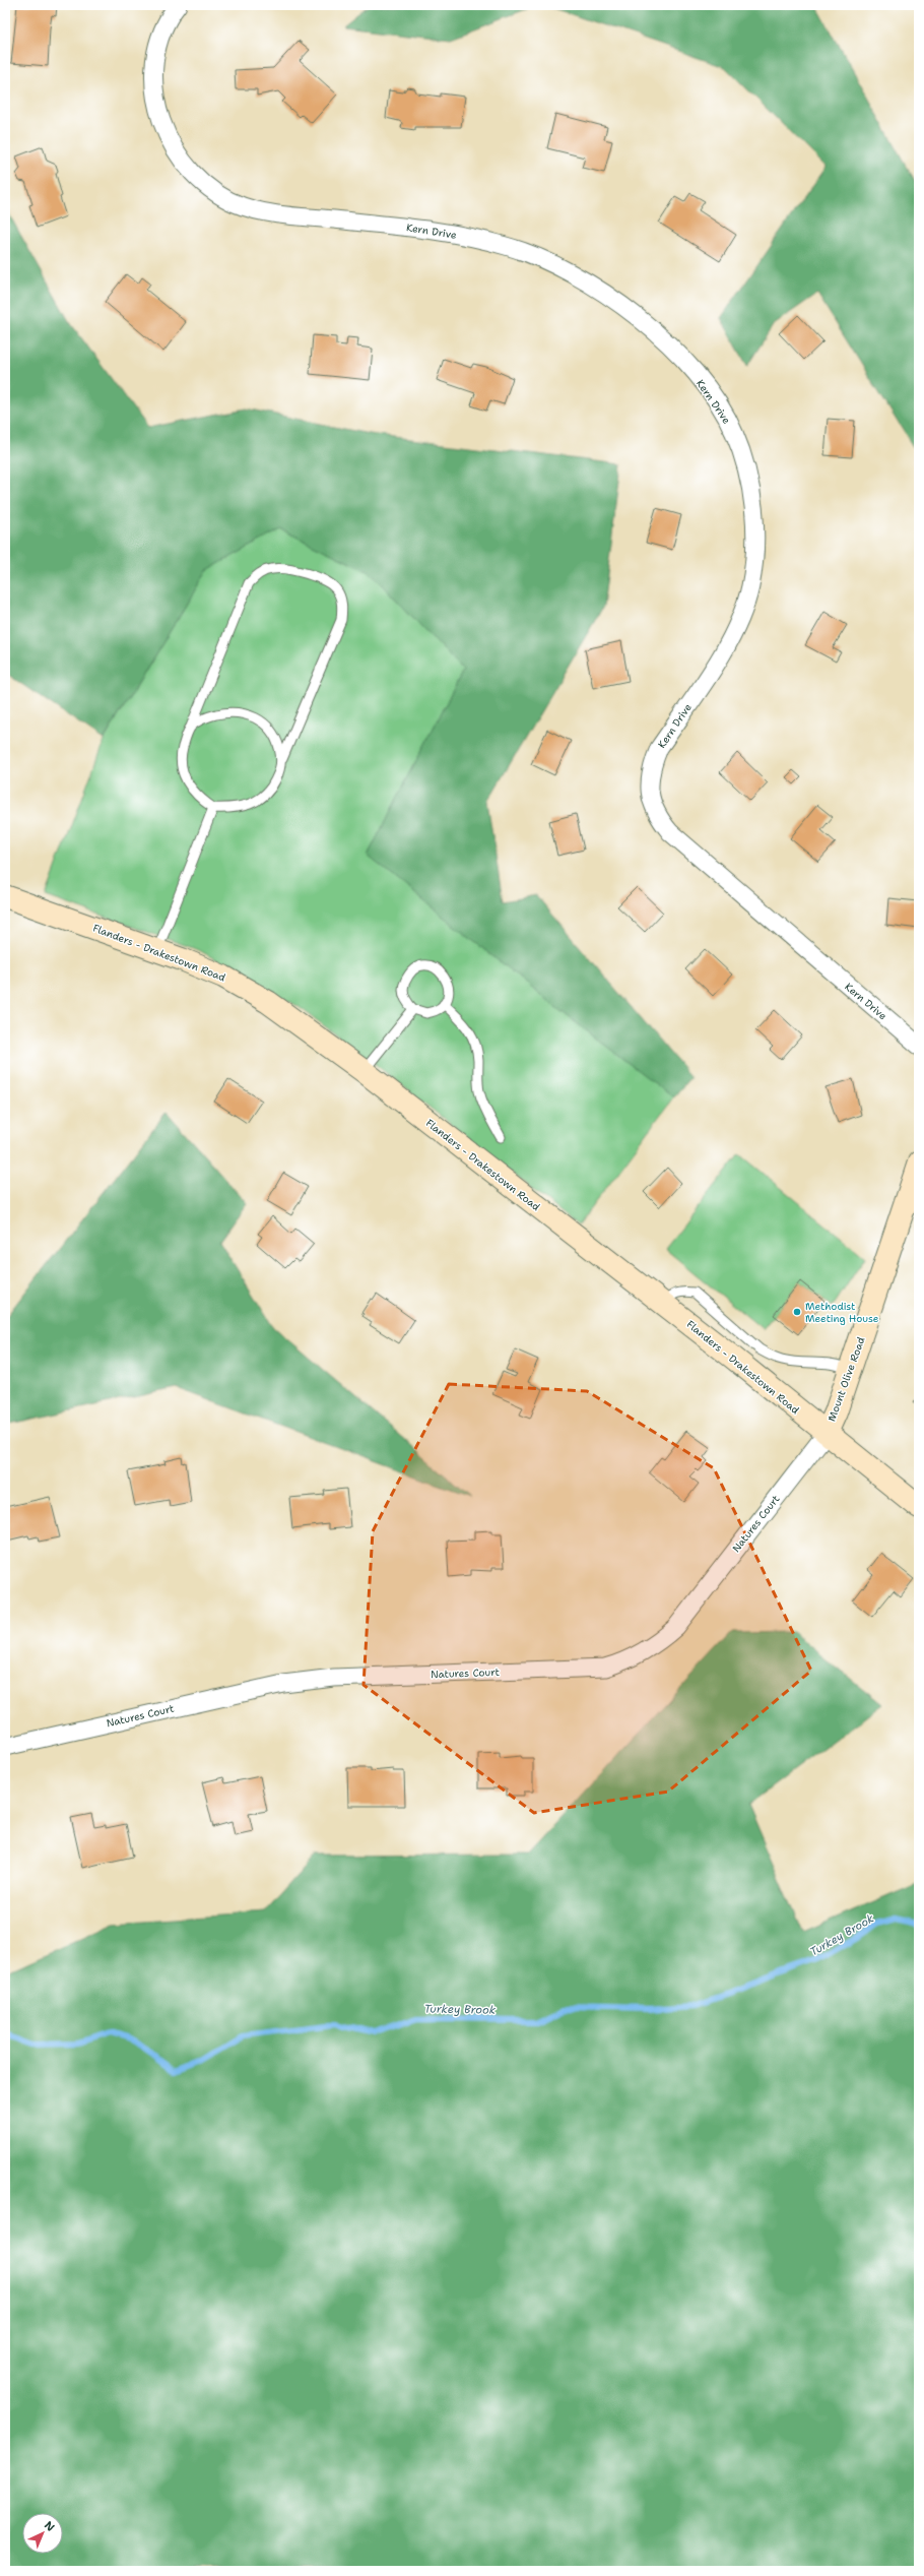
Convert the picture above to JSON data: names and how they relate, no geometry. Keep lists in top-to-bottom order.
{
  "streets": {
    "street": [
      "Kern Drive",
      "Flanders - Drakestown Road",
      "Mount Olive Road",
      "Natures Court"
    ]
  },
  "crossings": [
    ["Flanders - Drakestown Road", "Mount Olive Road"],
    ["Flanders - Drakestown Road", "Natures Court"],
    ["Mount Olive Road", "Natures Court"]
  ],
  "water": ["Turkey Brook"],
  "places": ["Methodist Meeting House"],
  "north": "top right"
}
